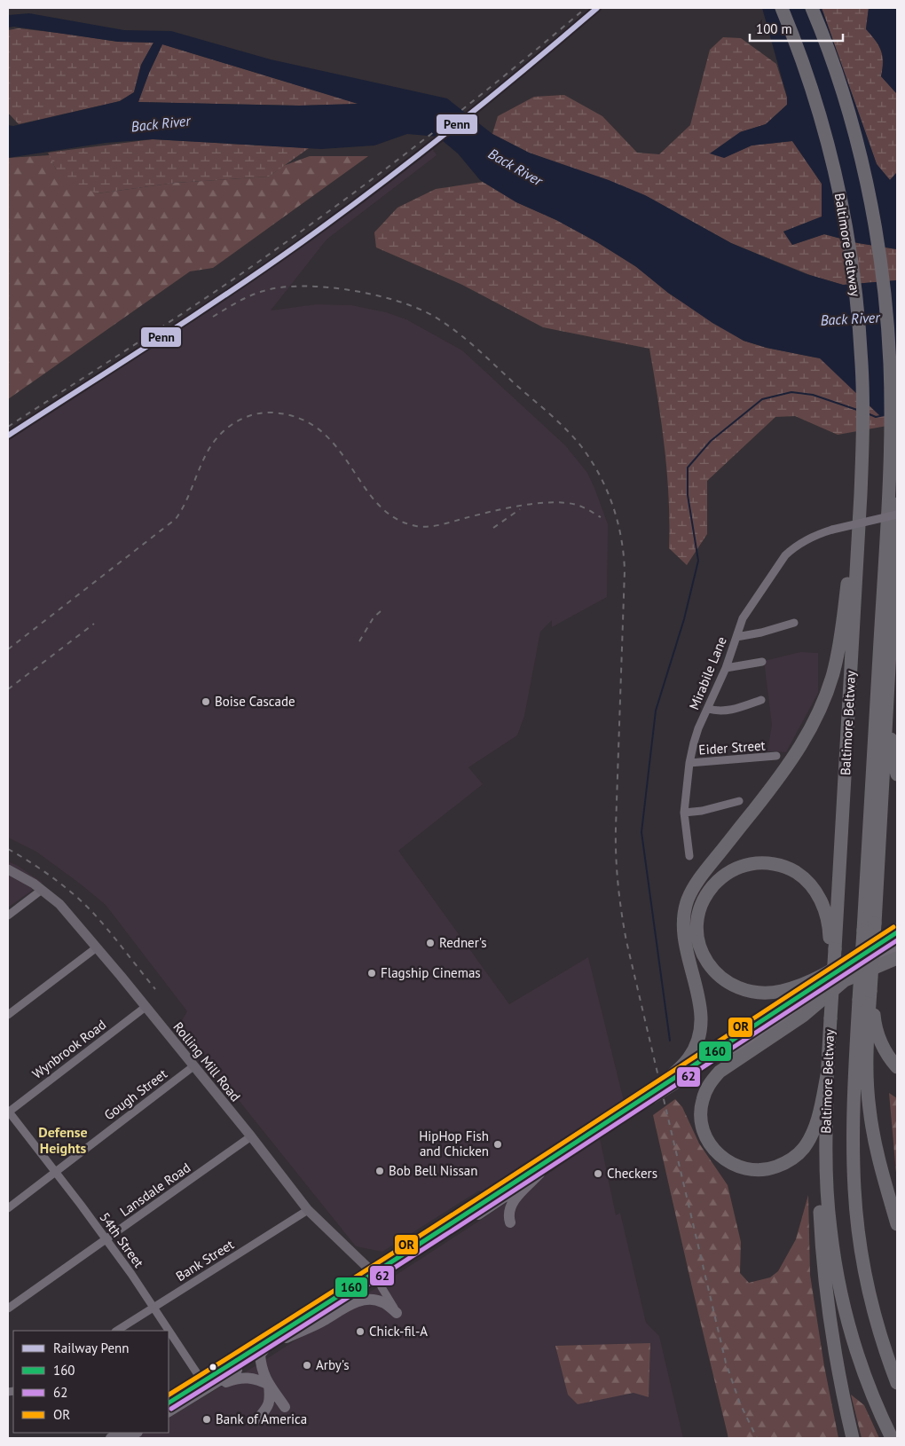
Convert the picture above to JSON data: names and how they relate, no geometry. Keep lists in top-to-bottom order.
{
  "streets": {
    "highway": ["Baltimore Beltway"],
    "street": [
      "Mirabile Lane",
      "Eider Street",
      "Wynbrook Road",
      "Rolling Mill Road",
      "Gough Street",
      "Lansdale Road",
      "54th Street",
      "Bank Street"
    ]
  },
  "crossings": [
    ["Mirabile Lane", "Eider Street"],
    ["Wynbrook Road", "Rolling Mill Road"],
    ["Wynbrook Road", "54th Street"],
    ["Rolling Mill Road", "Gough Street"],
    ["Rolling Mill Road", "Lansdale Road"],
    ["Rolling Mill Road", "Bank Street"],
    ["Gough Street", "54th Street"],
    ["Lansdale Road", "54th Street"],
    ["54th Street", "Bank Street"]
  ],
  "districts": ["Defense Heights"],
  "water": ["Back River"],
  "places": [
    "Boise Cascade",
    "Redner's",
    "Flagship Cinemas",
    "HipHop Fish and Chicken",
    "Bob Bell Nissan",
    "Checkers",
    "Chick-fil-A",
    "Arby's",
    "Bank of America"
  ],
  "lines": [
    "rail line Penn",
    "transit line OR",
    "transit line 160",
    "transit line 62"
  ],
  "legend": [
    "Railway Penn",
    "160",
    "62",
    "OR"
  ],
  "scale_bar": "100 m"
}
